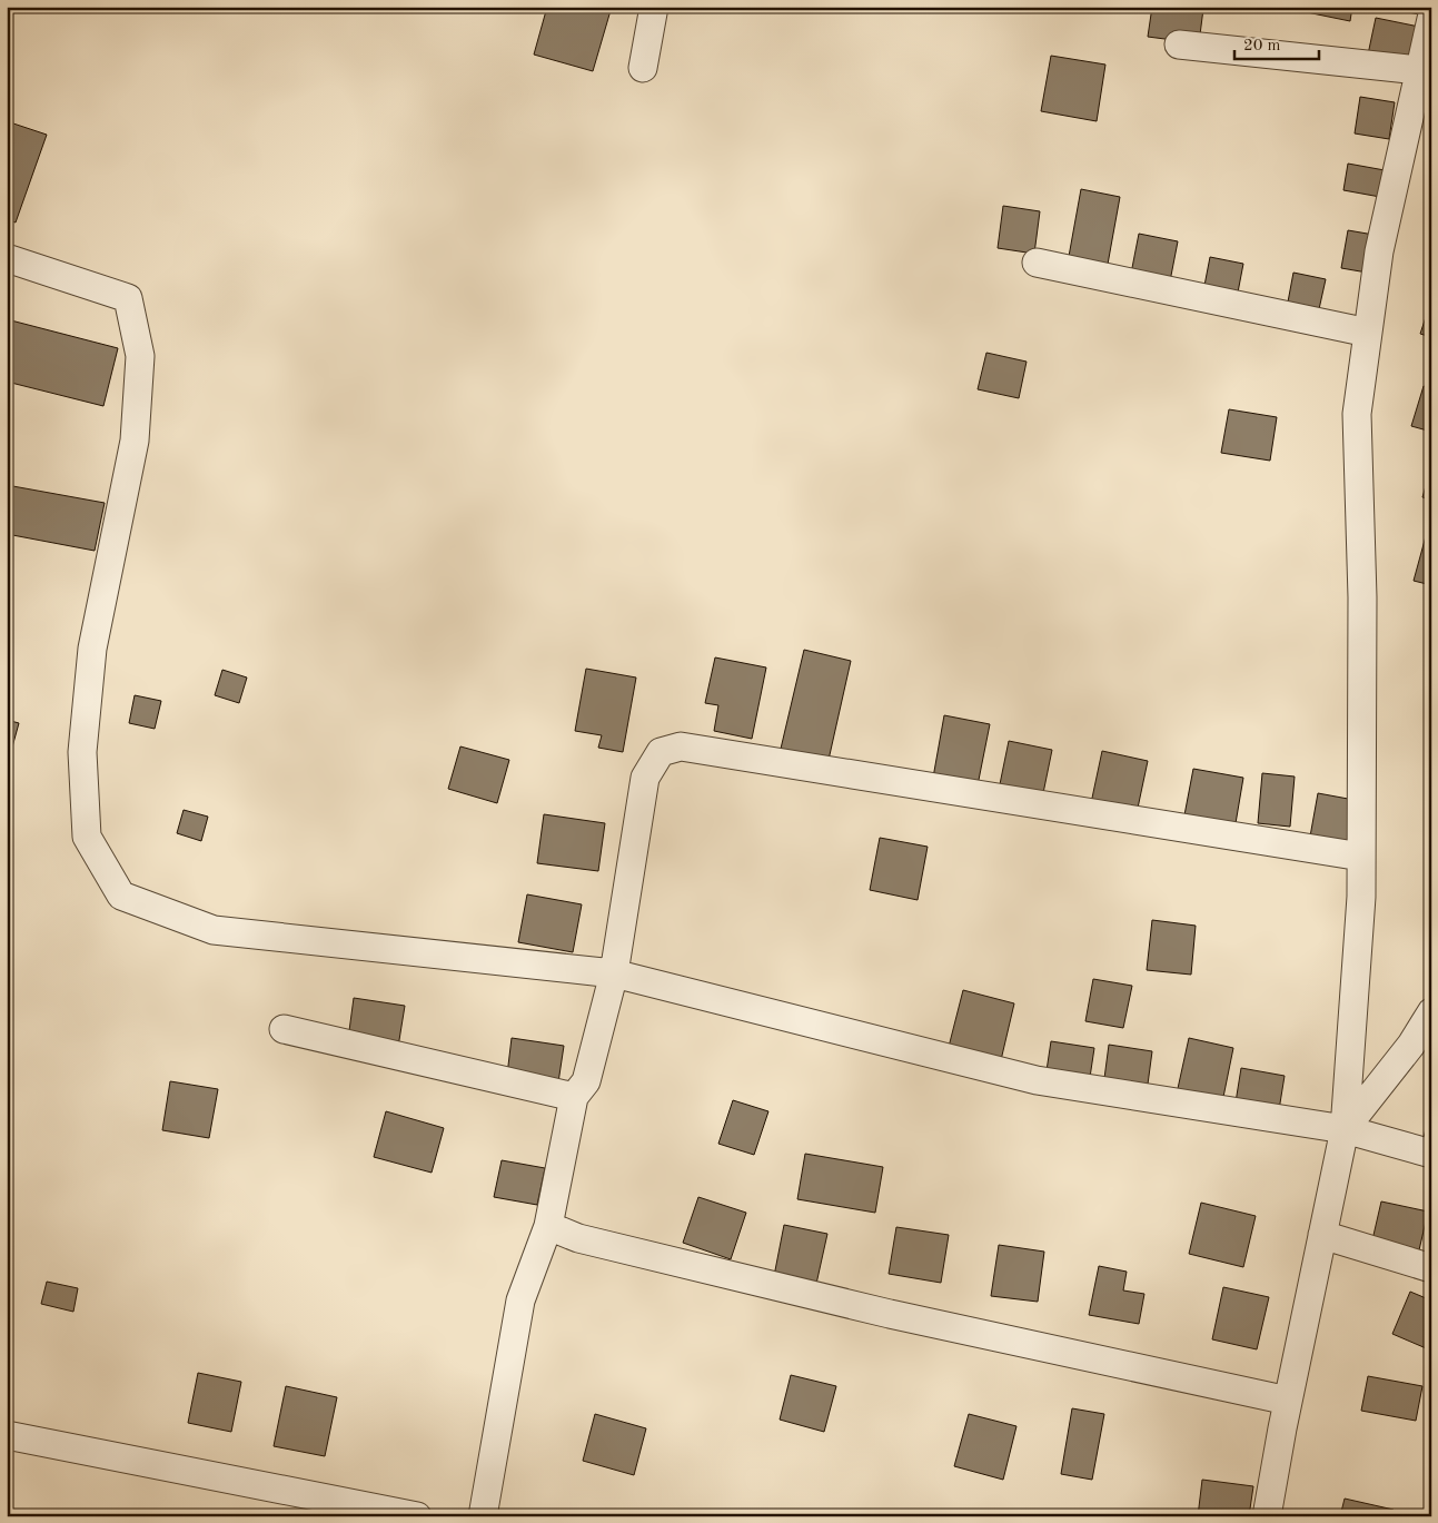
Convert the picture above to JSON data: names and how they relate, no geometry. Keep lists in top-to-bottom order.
{
  "scale_bar": "20 m"
}
